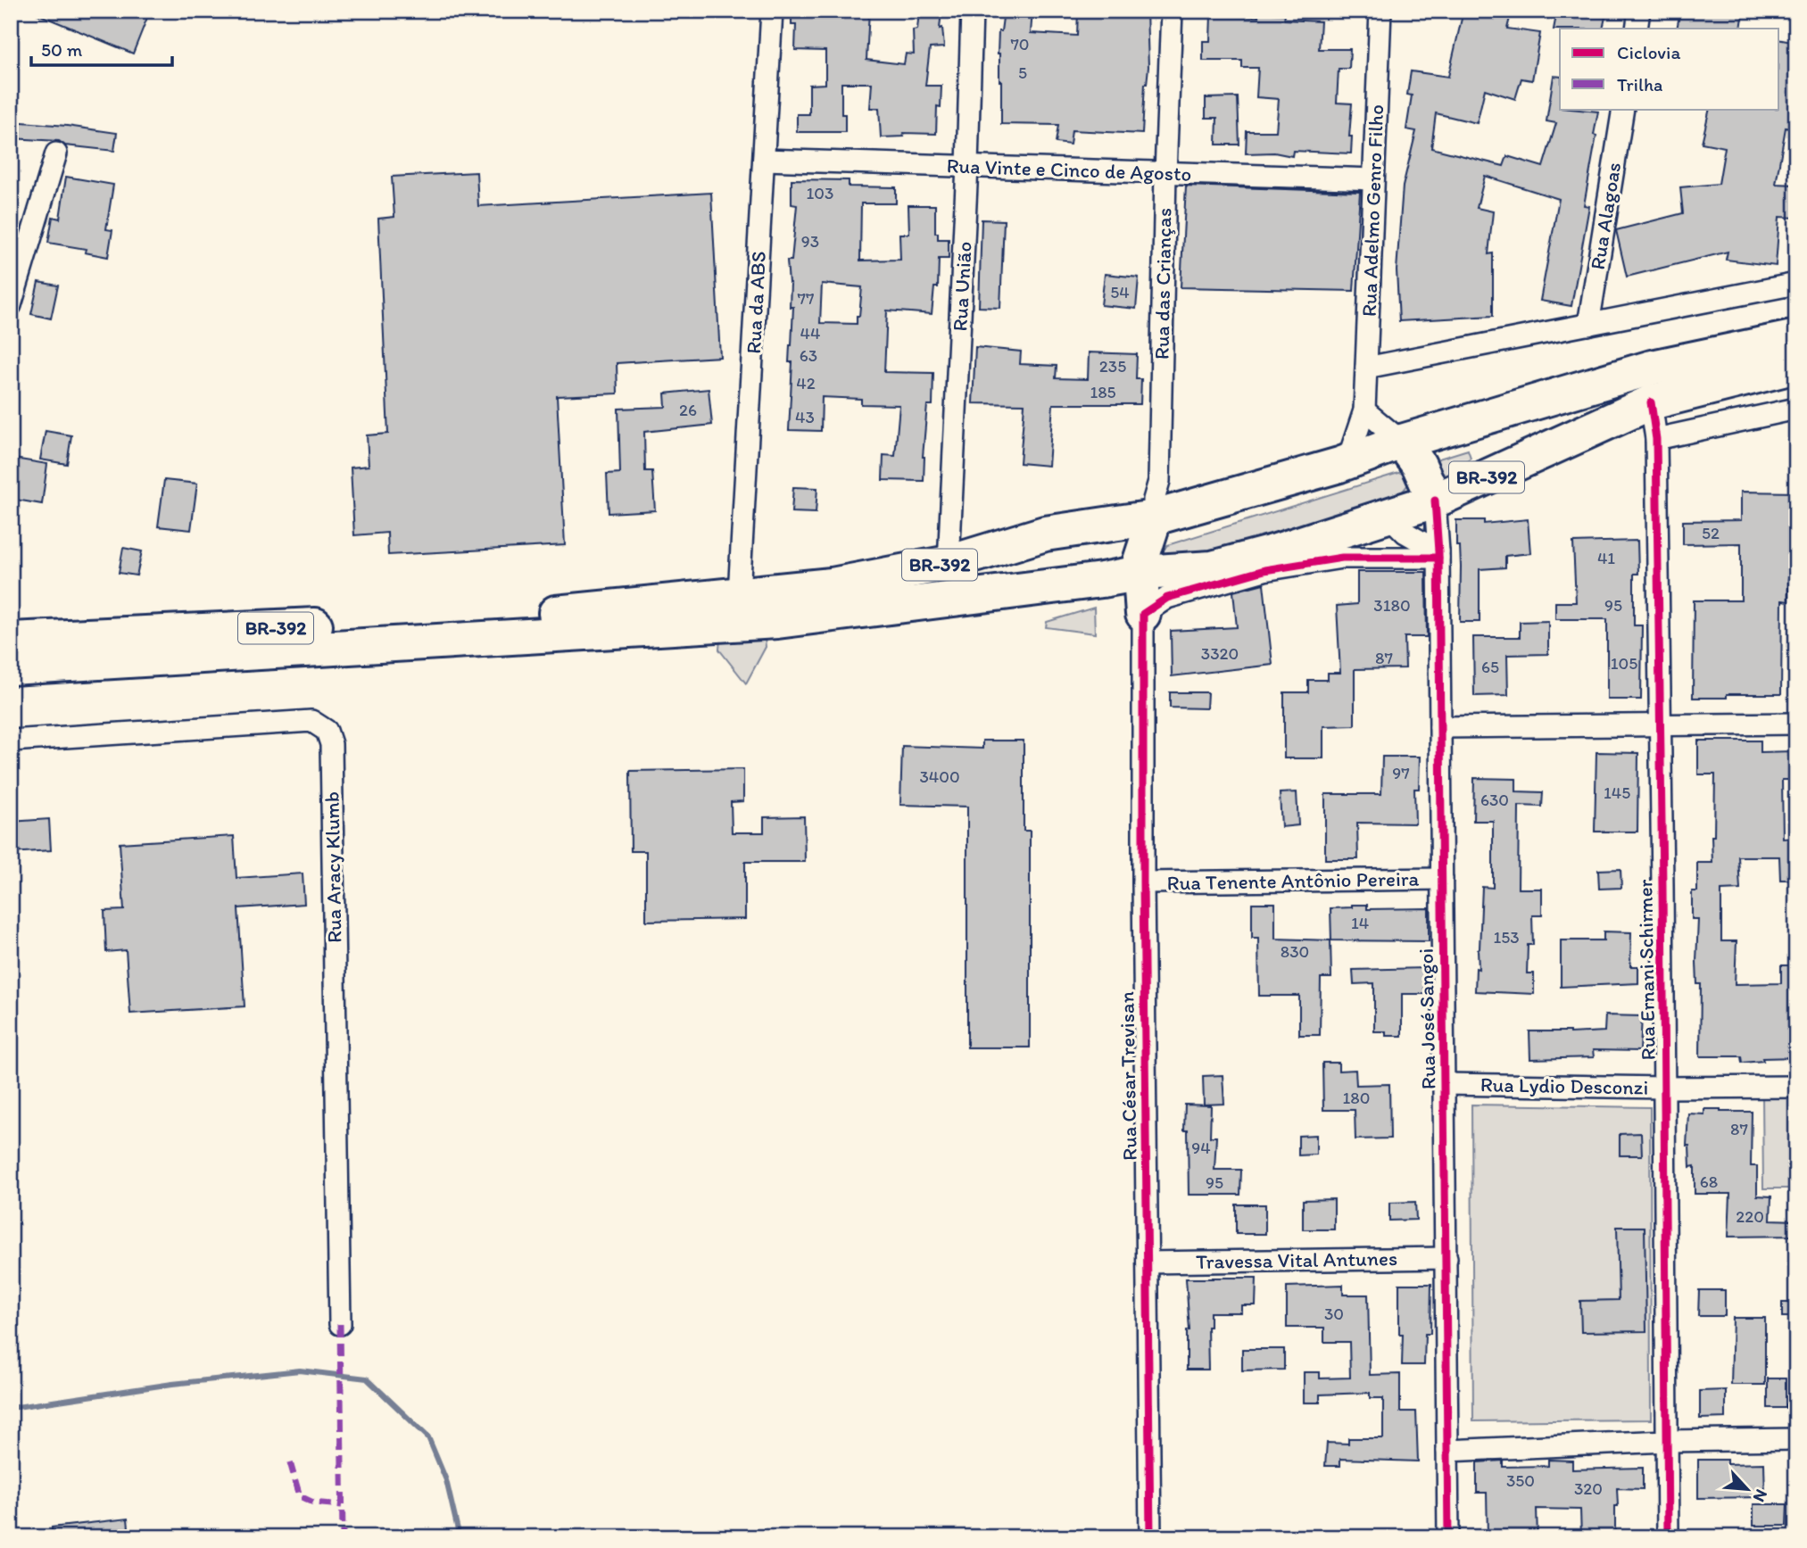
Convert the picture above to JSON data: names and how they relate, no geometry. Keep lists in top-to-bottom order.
{
  "streets": {
    "highway": ["BR-392"],
    "street": [
      "Rua Vinte e Cinco de Agosto",
      "Rua Adelmo Genro Filho",
      "Rua Alagoas",
      "Rua das Crianças",
      "Rua União",
      "Rua da ABS",
      "Rua Aracy Klumb",
      "Rua Tenente Antônio Pereira",
      "Rua Ernani Schirmer",
      "Rua José Sangoi",
      "Rua César Trevisan",
      "Rua Lydio Desconzi",
      "Travessa Vital Antunes"
    ]
  },
  "crossings": [
    ["Rua Vinte e Cinco de Agosto", "Rua Adelmo Genro Filho"],
    ["Rua Vinte e Cinco de Agosto", "Rua das Crianças"],
    ["Rua Vinte e Cinco de Agosto", "Rua União"],
    ["Rua Vinte e Cinco de Agosto", "Rua da ABS"],
    ["Rua Adelmo Genro Filho", "BR-392"],
    ["Rua das Crianças", "BR-392"],
    ["Rua das Crianças", "Rua César Trevisan"],
    ["Rua União", "BR-392"],
    ["Rua da ABS", "BR-392"],
    ["BR-392", "Rua Ernani Schirmer"],
    ["BR-392", "Rua José Sangoi"],
    ["BR-392", "Rua César Trevisan"],
    ["Rua Tenente Antônio Pereira", "Rua José Sangoi"],
    ["Rua Tenente Antônio Pereira", "Rua César Trevisan"],
    ["Rua Ernani Schirmer", "Rua Lydio Desconzi"],
    ["Rua José Sangoi", "Rua Lydio Desconzi"],
    ["Rua José Sangoi", "Travessa Vital Antunes"],
    ["Rua César Trevisan", "Travessa Vital Antunes"]
  ],
  "house_numbers": [
    "70",
    "5",
    "103",
    "93",
    "54",
    "77",
    "44",
    "63",
    "235",
    "42",
    "185",
    "26",
    "43",
    "52",
    "41",
    "3180",
    "95",
    "3320",
    "87",
    "105",
    "65",
    "97",
    "3400",
    "145",
    "630",
    "14",
    "153",
    "830",
    "180",
    "87",
    "94",
    "68",
    "95",
    "220",
    "30",
    "350",
    "320"
  ],
  "legend": ["Ciclovia", "Trilha"],
  "scale_bar": "50 m",
  "north": "bottom right"
}
